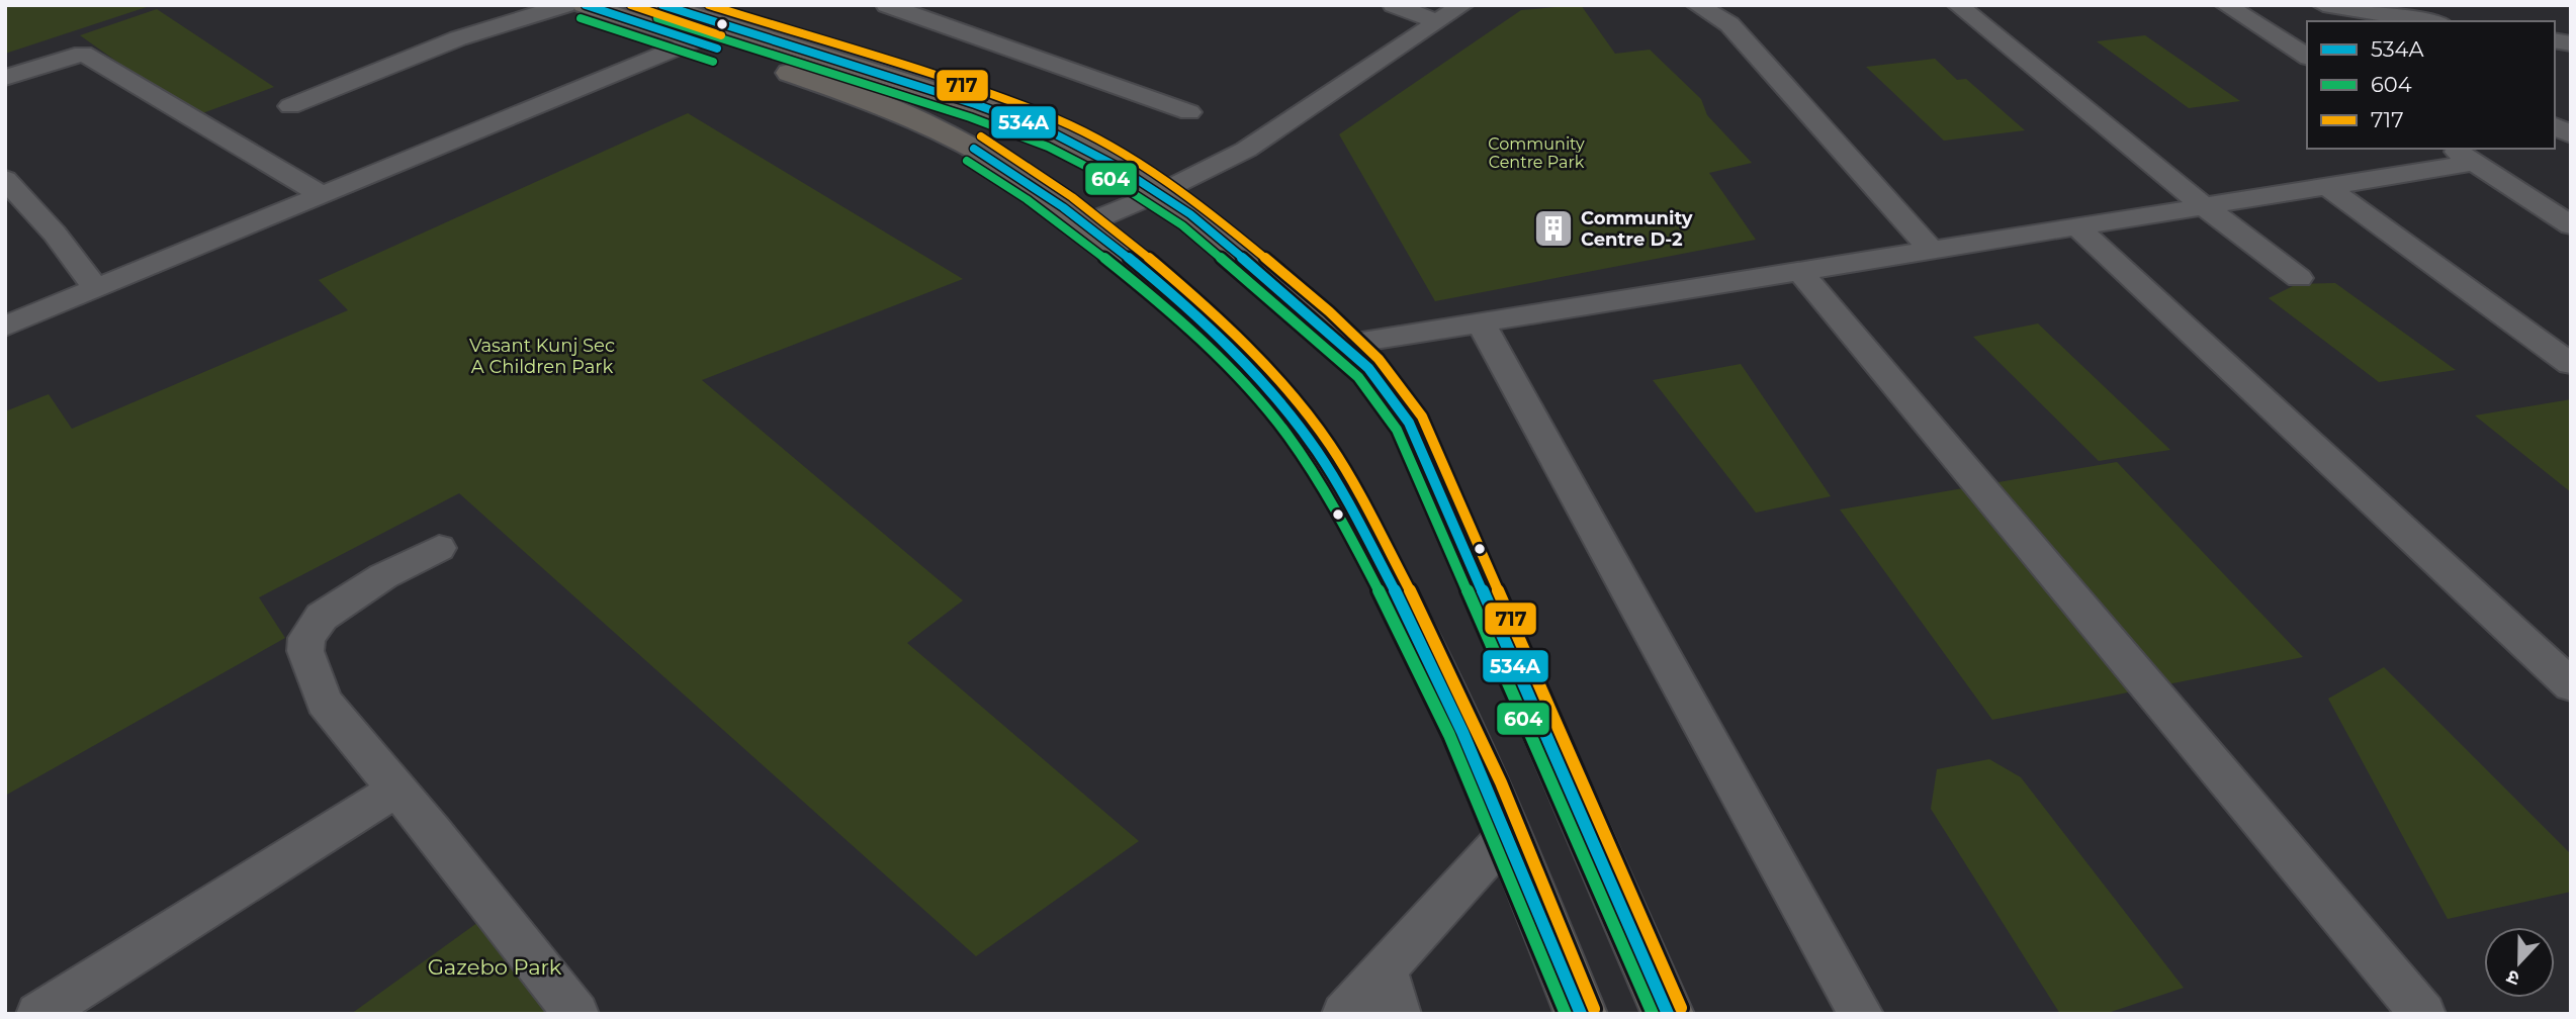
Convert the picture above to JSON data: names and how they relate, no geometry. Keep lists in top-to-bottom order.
{
  "parks": ["Community Centre Park", "Vasant Kunj Sec A Children Park", "Gazebo Park"],
  "places": {
    "building": ["Community Centre D-2"]
  },
  "lines": ["transit line 534A", "transit line 717", "transit line 604"],
  "legend": ["534A", "604", "717"],
  "north": "bottom"
}
